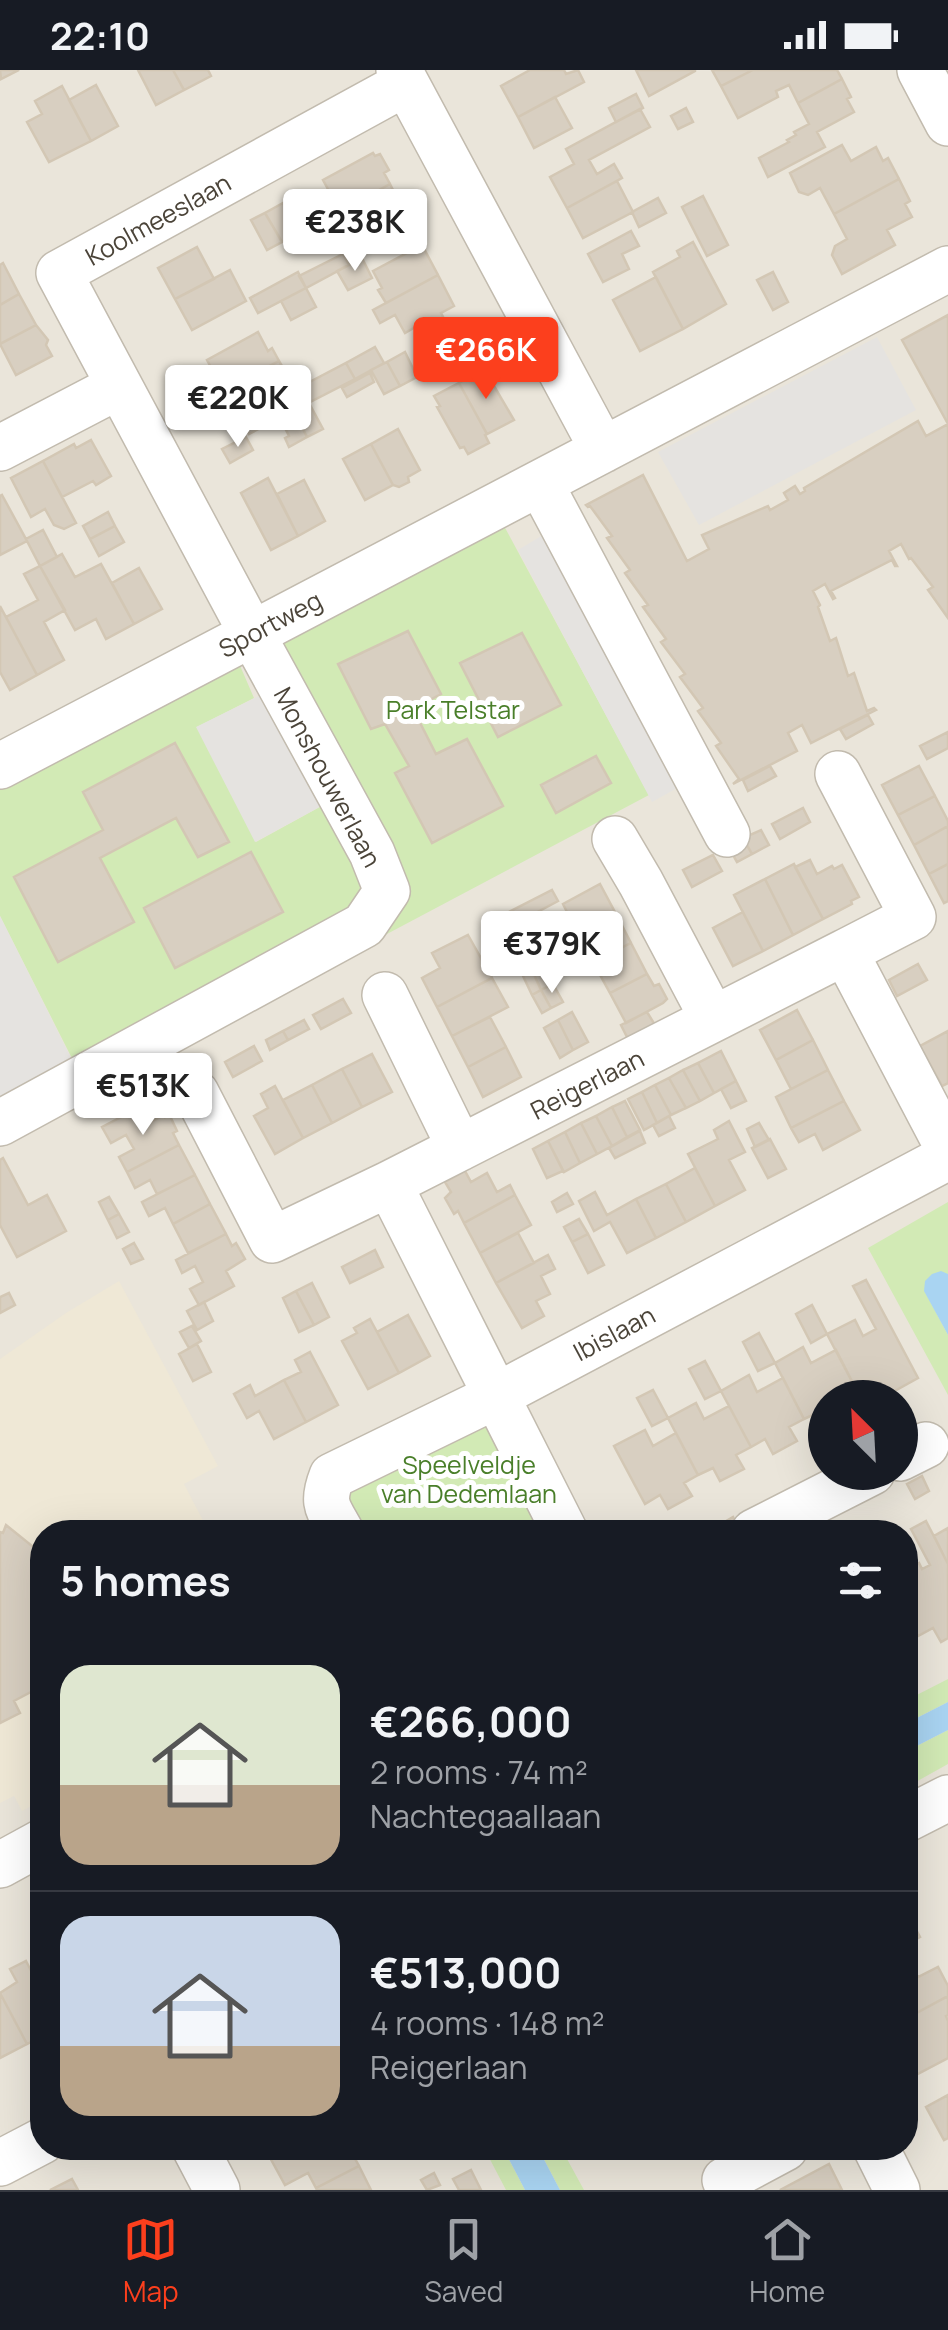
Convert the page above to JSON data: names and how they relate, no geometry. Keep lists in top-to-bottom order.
{
  "streets": {
    "street": [
      "Koolmeeslaan",
      "Sportweg",
      "Monshouwerlaan",
      "Reigerlaan",
      "Ibislaan"
    ]
  },
  "crossings": [
    ["Koolmeeslaan", "Sportweg"],
    ["Koolmeeslaan", "Monshouwerlaan"],
    ["Sportweg", "Monshouwerlaan"]
  ],
  "parks": ["Park Telstar", "Speelveldje van Dedemlaan"],
  "north": "top left",
  "page": {
    "status": "22:10",
    "price": [
      "€238K",
      "€266K",
      "€220K",
      "€379K",
      "€513K"
    ],
    "heading": "5 homes",
    "list": [
      {
        "name": "€266,000",
        "note": "2 rooms · 74 m² · Nachtegaallaan"
      },
      {
        "name": "€513,000",
        "note": "4 rooms · 148 m² · Reigerlaan"
      }
    ],
    "tabs": ["Map", "Saved", "Home"]
  }
}
